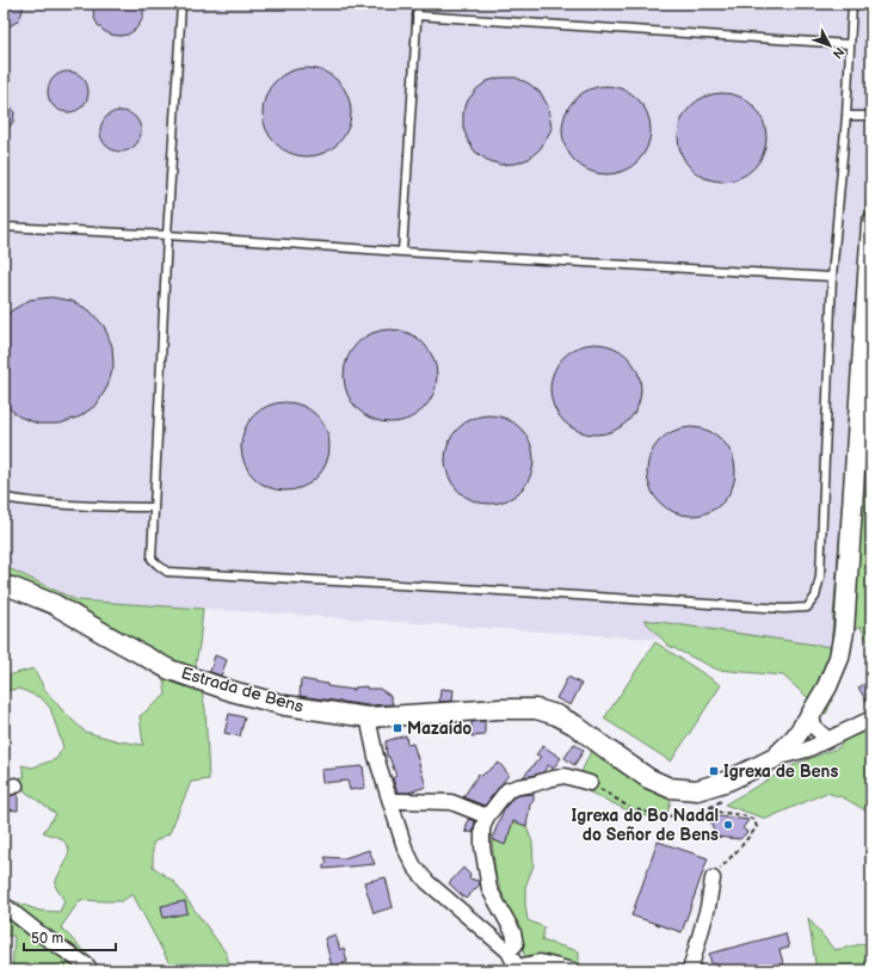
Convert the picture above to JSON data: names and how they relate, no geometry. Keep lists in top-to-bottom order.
{
  "streets": {
    "street": ["Estrada de Bens"]
  },
  "places": {
    "transit": ["Mazaído", "Igrexa de Bens"],
    "other": ["Igrexa do Bo Nadal do Señor de Bens"]
  },
  "scale_bar": "50 m",
  "north": "bottom right"
}
